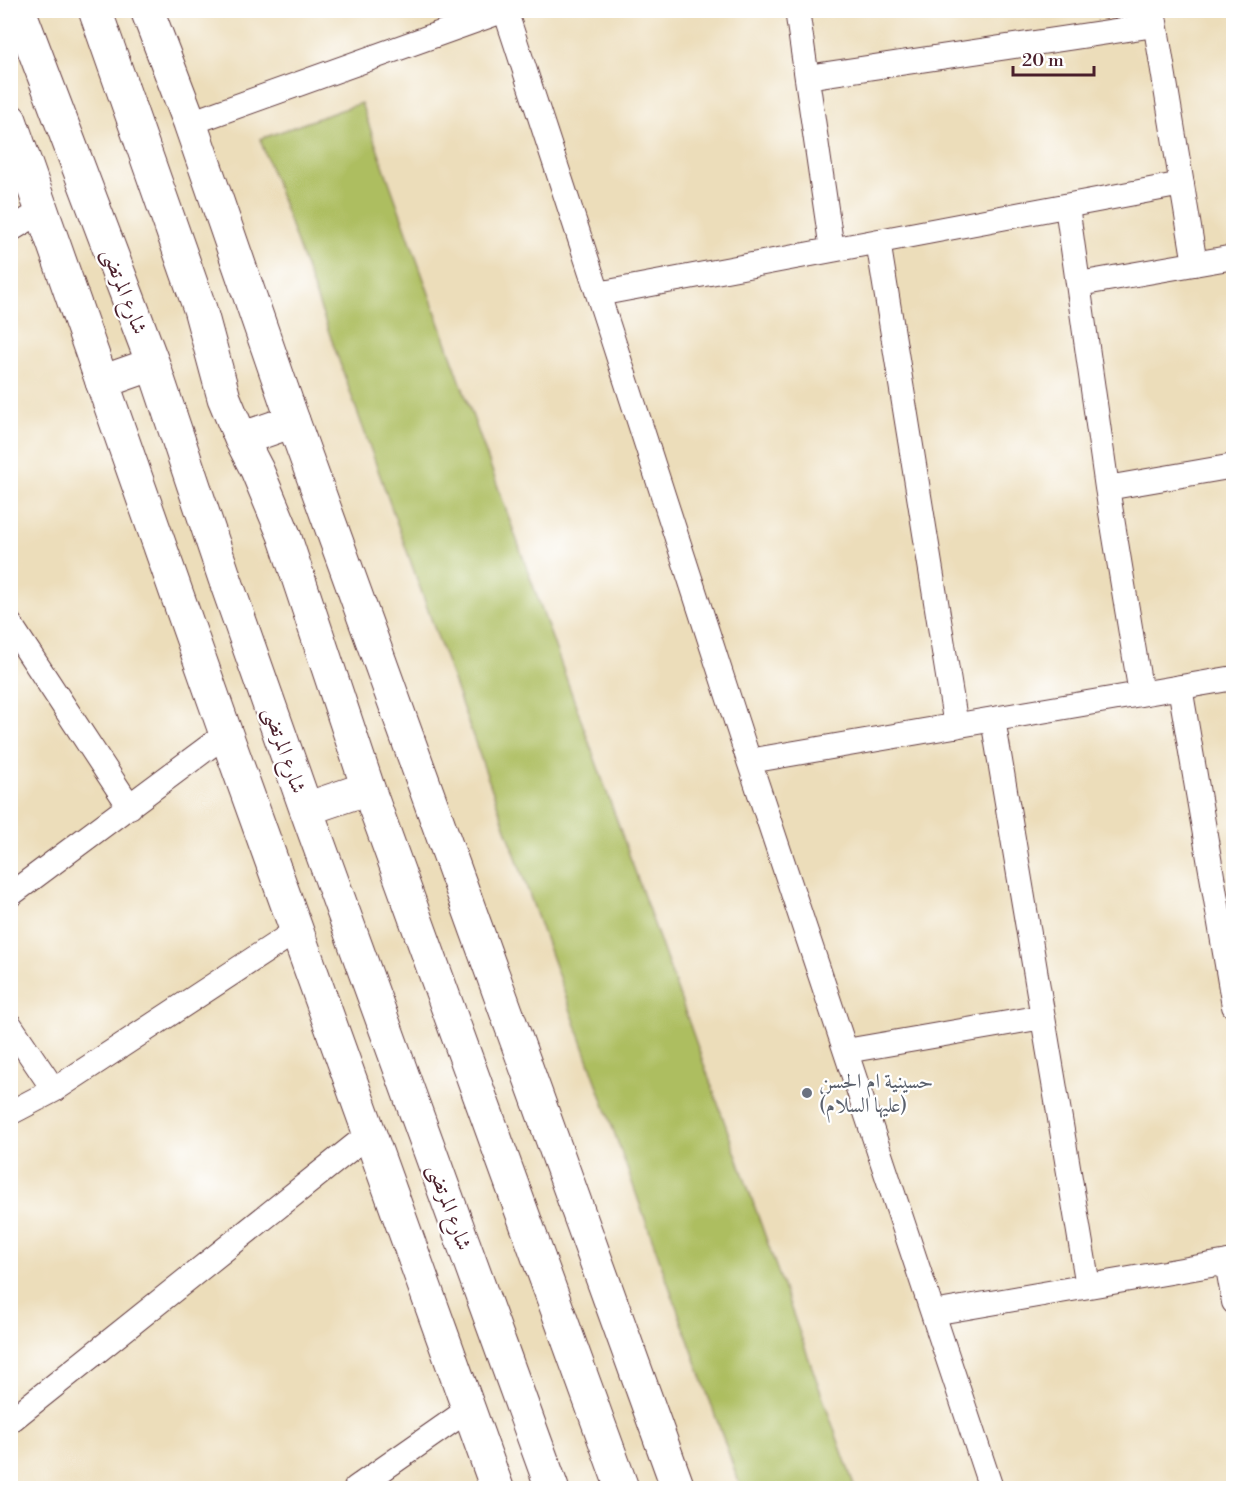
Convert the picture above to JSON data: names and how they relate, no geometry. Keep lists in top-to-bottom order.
{
  "streets": {
    "main road": ["شارع المرتضى"]
  },
  "places": ["حسينية ام الحسن (عليها السلام)"],
  "scale_bar": "20 m"
}
